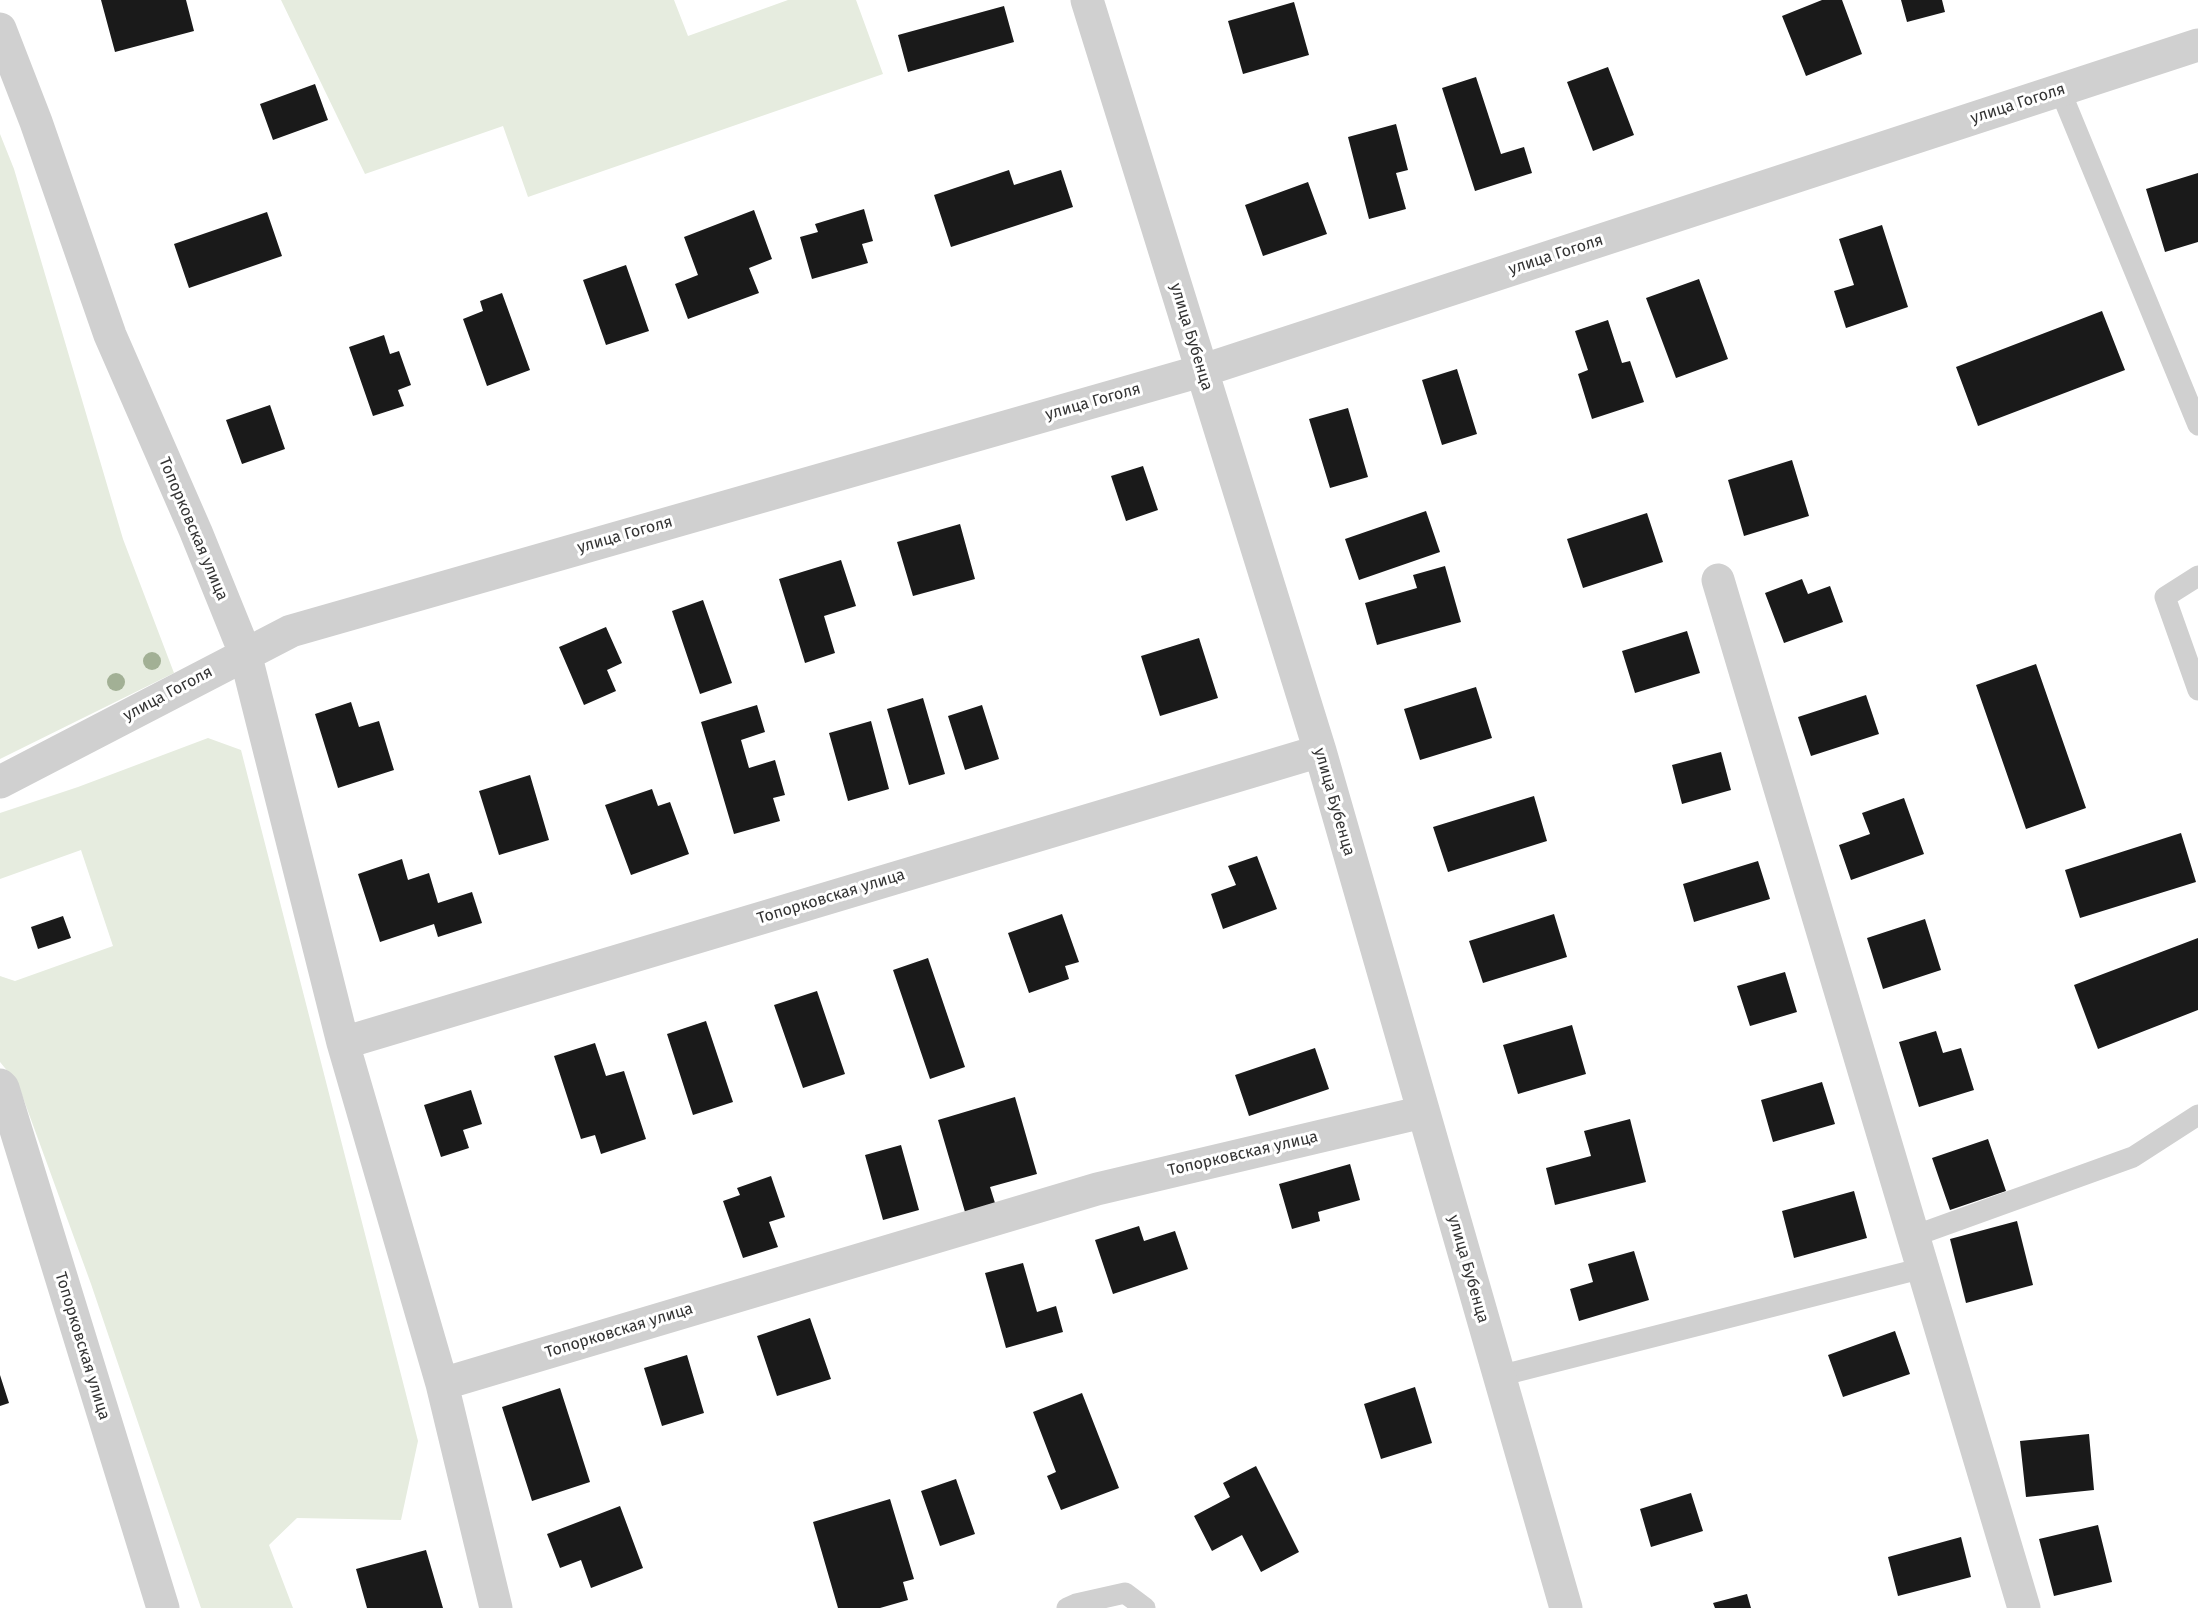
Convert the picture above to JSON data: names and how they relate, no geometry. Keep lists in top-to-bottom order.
{
  "streets": {
    "street": ["улица Гоголя", "улица Бубенца", "Топорковская улица"]
  },
  "crossings": [
    ["улица Гоголя", "улица Бубенца"],
    ["улица Гоголя", "Топорковская улица"],
    ["улица Бубенца", "Топорковская улица"]
  ]
}
